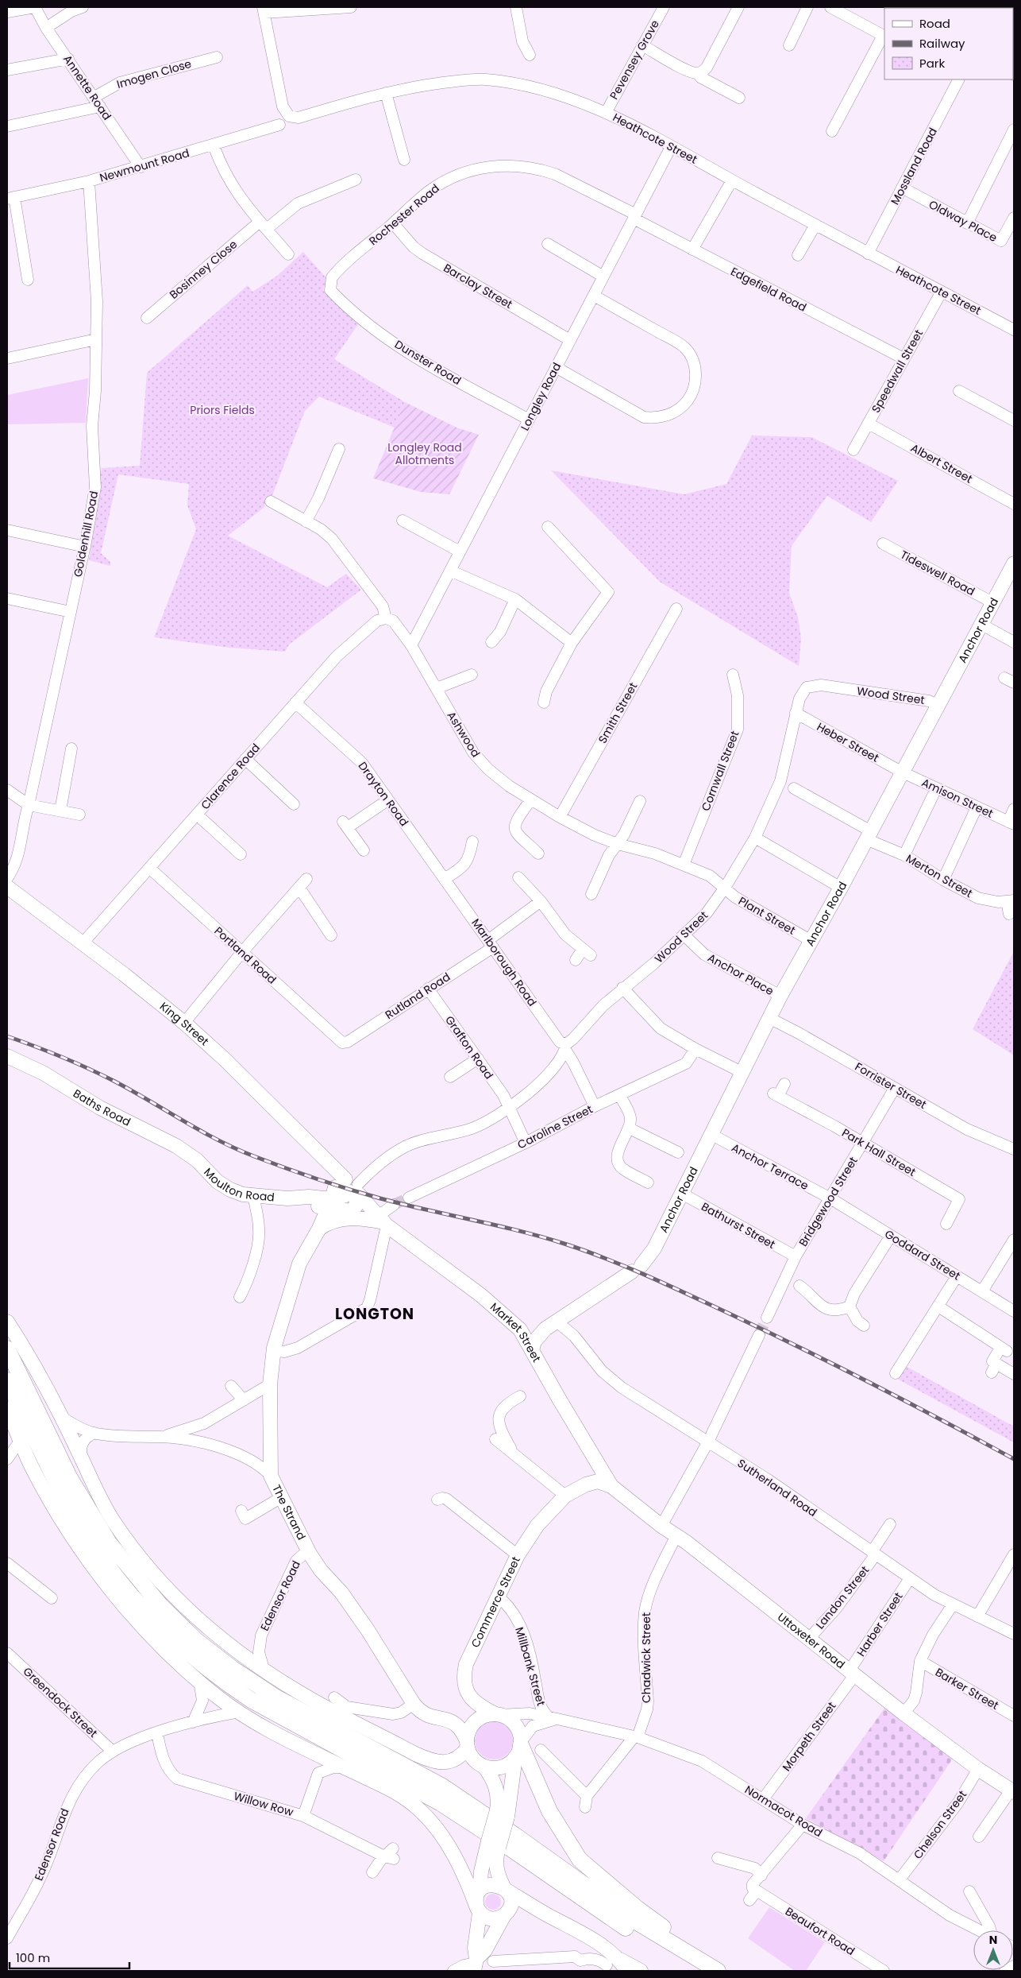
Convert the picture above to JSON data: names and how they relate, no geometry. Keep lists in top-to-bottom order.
{
  "streets": {
    "main road": [
      "Anchor Road",
      "King Street",
      "Baths Road",
      "Moulton Road",
      "Market Street",
      "The Strand",
      "Commerce Street",
      "Uttoxeter Road"
    ],
    "street": [
      "Pevensey Grove",
      "Imogen Close",
      "Annette Road",
      "Heathcote Street",
      "Newmount Road",
      "Mossland Road",
      "Rochester Road",
      "Oldway Place",
      "Bosinney Close",
      "Barclay Street",
      "Edgefield Road",
      "Dunster Road",
      "Speedwall Street",
      "Longley Road",
      "Albert Street",
      "Goldenhill Road",
      "Tideswell Road",
      "Wood Street",
      "Smith Street",
      "Ashwood",
      "Heber Street",
      "Cornwall Street",
      "Clarence Road",
      "Drayton Road",
      "Amison Street",
      "Merton Street",
      "Plant Street",
      "Portland Road",
      "Marlborough Road",
      "Anchor Place",
      "Rutland Road",
      "Grafton Road",
      "Forrister Street",
      "Caroline Street",
      "Park Hall Street",
      "Anchor Terrace",
      "Bridgewood Street",
      "Bathurst Street",
      "Goddard Street",
      "Sutherland Road",
      "Edensor Road",
      "Landon Street",
      "Harber Street",
      "Chadwick Street",
      "Millbank Street",
      "Barker Street",
      "Greendock Street",
      "Morpeth Street",
      "Willow Row",
      "Normacot Road",
      "Chelson Street",
      "Beaufort Road"
    ]
  },
  "crossings": [
    ["Pevensey Grove", "Heathcote Street"],
    ["Imogen Close", "Annette Road"],
    ["Annette Road", "Newmount Road"],
    ["Heathcote Street", "Mossland Road"],
    ["Heathcote Street", "Speedwall Street"],
    ["Heathcote Street", "Longley Road"],
    ["Newmount Road", "Goldenhill Road"],
    ["Mossland Road", "Oldway Place"],
    ["Rochester Road", "Barclay Street"],
    ["Rochester Road", "Edgefield Road"],
    ["Rochester Road", "Dunster Road"],
    ["Rochester Road", "Longley Road"],
    ["Barclay Street", "Longley Road"],
    ["Edgefield Road", "Speedwall Street"],
    ["Edgefield Road", "Longley Road"],
    ["Dunster Road", "Longley Road"],
    ["Speedwall Street", "Albert Street"],
    ["Longley Road", "Ashwood"],
    ["Tideswell Road", "Anchor Road"],
    ["Anchor Road", "Wood Street"],
    ["Anchor Road", "Heber Street"],
    ["Anchor Road", "Amison Street"],
    ["Anchor Road", "Merton Street"],
    ["Anchor Road", "Plant Street"],
    ["Anchor Road", "Anchor Place"],
    ["Anchor Road", "Forrister Street"],
    ["Anchor Road", "Anchor Terrace"],
    ["Anchor Road", "Bathurst Street"],
    ["Anchor Road", "Market Street"],
    ["Anchor Road", "Sutherland Road"],
    ["Wood Street", "Ashwood"],
    ["Wood Street", "Heber Street"],
    ["Wood Street", "Plant Street"],
    ["Wood Street", "Marlborough Road"],
    ["Wood Street", "Anchor Place"],
    ["Wood Street", "King Street"],
    ["Wood Street", "Grafton Road"],
    ["Wood Street", "Moulton Road"],
    ["Wood Street", "The Strand"],
    ["Smith Street", "Ashwood"],
    ["Ashwood", "Cornwall Street"],
    ["Ashwood", "Clarence Road"],
    ["Ashwood", "Plant Street"],
    ["Heber Street", "Amison Street"],
    ["Clarence Road", "Drayton Road"],
    ["Clarence Road", "Portland Road"],
    ["Clarence Road", "King Street"],
    ["Drayton Road", "Marlborough Road"],
    ["Portland Road", "Rutland Road"],
    ["Marlborough Road", "Rutland Road"],
    ["Marlborough Road", "Caroline Street"],
    ["Rutland Road", "Grafton Road"],
    ["King Street", "Moulton Road"],
    ["King Street", "Market Street"],
    ["King Street", "The Strand"],
    ["Grafton Road", "Caroline Street"],
    ["Forrister Street", "Bridgewood Street"],
    ["Baths Road", "Moulton Road"],
    ["Park Hall Street", "Bridgewood Street"],
    ["Anchor Terrace", "Bridgewood Street"],
    ["Anchor Terrace", "Goddard Street"],
    ["Moulton Road", "The Strand"],
    ["Bridgewood Street", "Bathurst Street"],
    ["Bridgewood Street", "Goddard Street"],
    ["Market Street", "Commerce Street"],
    ["Market Street", "Uttoxeter Road"],
    ["Sutherland Road", "Landon Street"],
    ["Sutherland Road", "Harber Street"],
    ["The Strand", "Edensor Road"],
    ["The Strand", "Commerce Street"],
    ["The Strand", "Normacot Road"],
    ["Edensor Road", "Greendock Street"],
    ["Edensor Road", "Willow Row"],
    ["Landon Street", "Uttoxeter Road"],
    ["Commerce Street", "Uttoxeter Road"],
    ["Commerce Street", "Millbank Street"],
    ["Commerce Street", "Normacot Road"],
    ["Harber Street", "Uttoxeter Road"],
    ["Harber Street", "Morpeth Street"],
    ["Uttoxeter Road", "Chadwick Street"],
    ["Uttoxeter Road", "Morpeth Street"],
    ["Uttoxeter Road", "Chelson Street"],
    ["Chadwick Street", "Normacot Road"],
    ["Millbank Street", "Normacot Road"],
    ["Morpeth Street", "Normacot Road"],
    ["Normacot Road", "Chelson Street"]
  ],
  "districts": ["LONGTON"],
  "parks": ["Priors Fields", "Longley Road Allotments"],
  "legend": ["Road", "Railway", "Park"],
  "scale_bar": "100 m",
  "north": "top"
}
